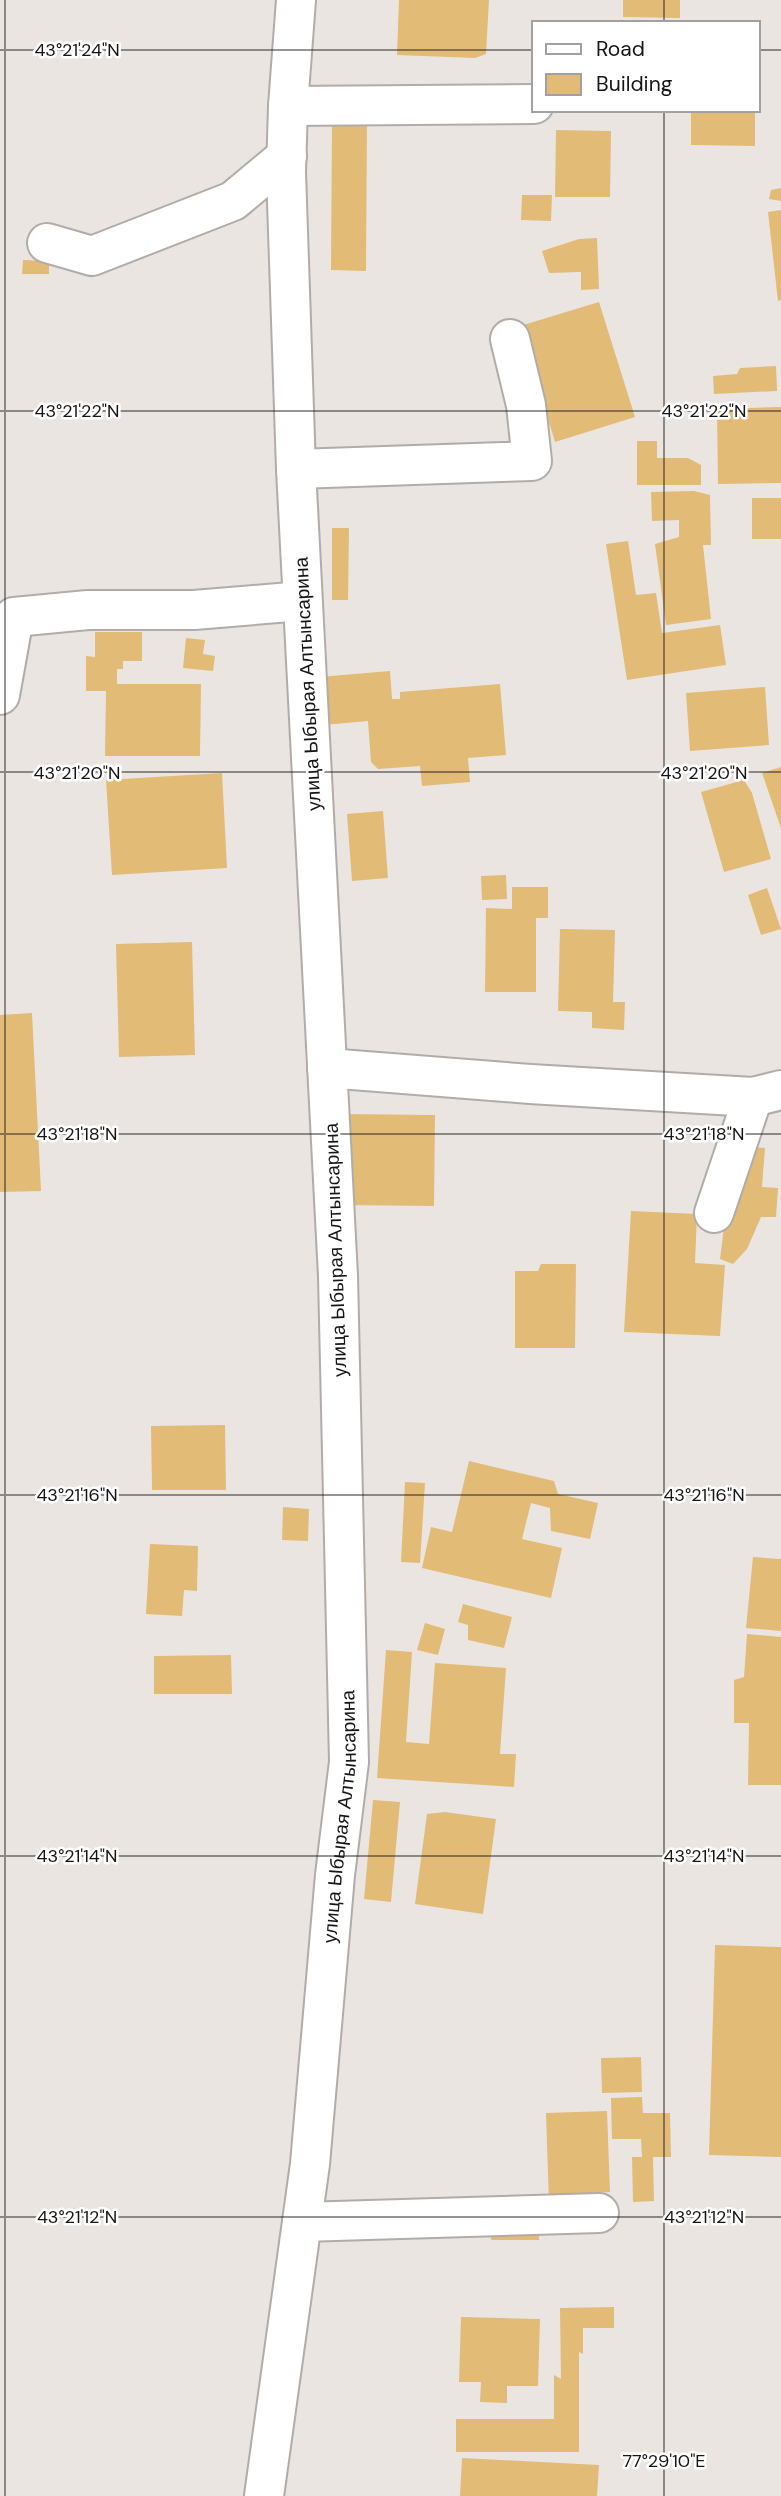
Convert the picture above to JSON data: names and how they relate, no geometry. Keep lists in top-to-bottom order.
{
  "streets": {
    "street": ["улица Ыбырая Алтынсарина"]
  },
  "legend": ["Road", "Building"],
  "coordinates": [
    "43°21'24\"N",
    "43°21'22\"N",
    "43°21'20\"N",
    "43°21'18\"N",
    "43°21'16\"N",
    "43°21'14\"N",
    "43°21'12\"N",
    "77°29'10\"E"
  ]
}
